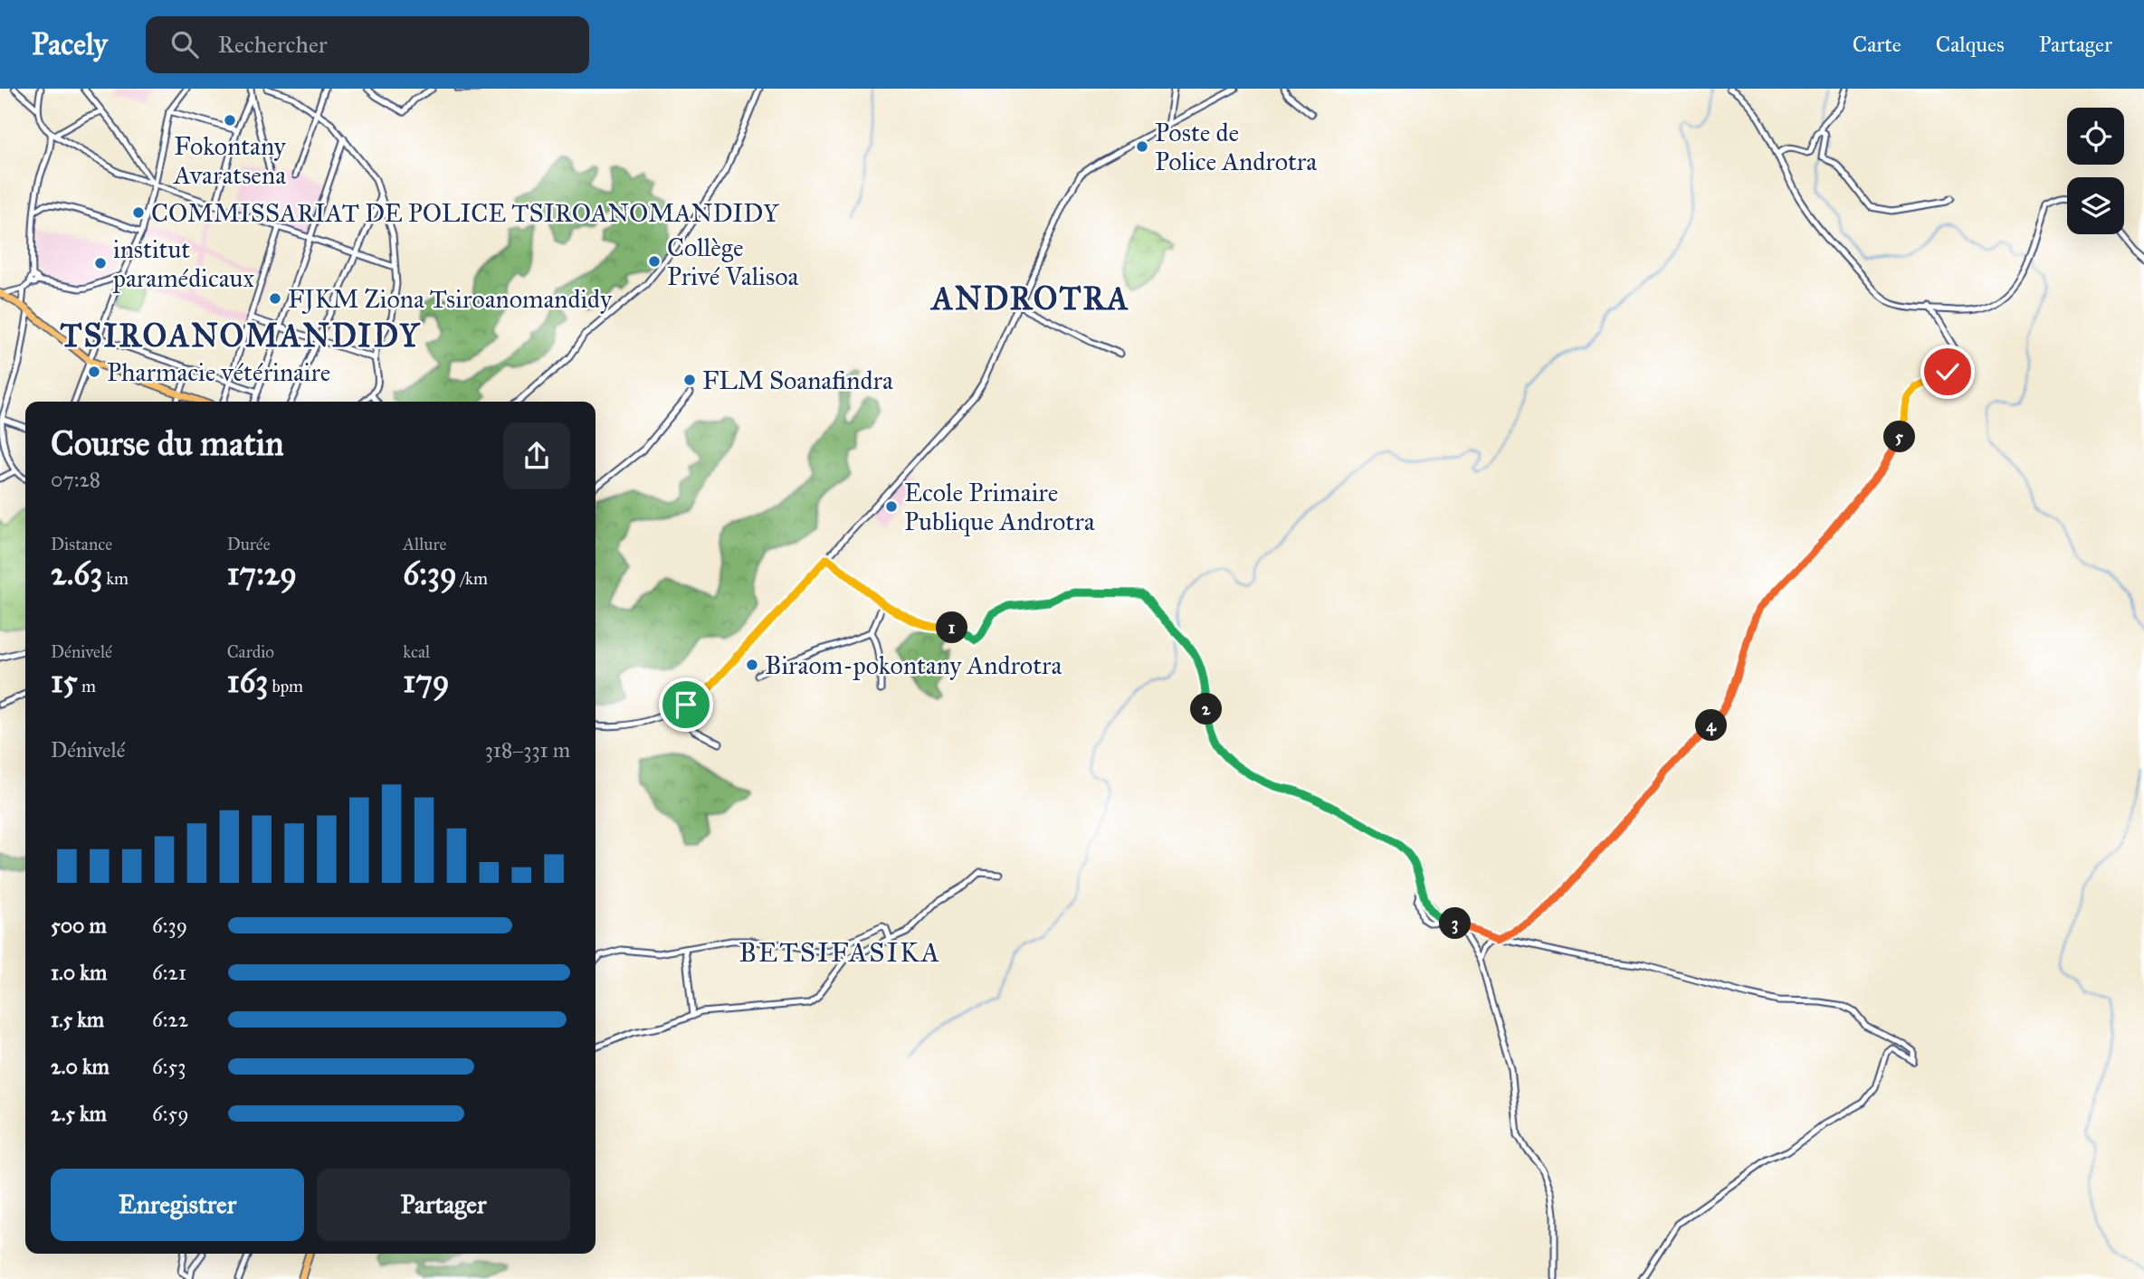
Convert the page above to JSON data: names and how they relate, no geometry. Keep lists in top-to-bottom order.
{
  "districts": ["ANDROTRA", "TSIROANOMANDIDY", "BETSIFASIKA"],
  "places": [
    "Fokontany Avaratsena",
    "Poste de Police Androtra",
    "COMMISSARIAT DE POLICE TSIROANOMANDIDY",
    "Collège Privé Valisoa",
    "institut paramédicaux",
    "FJKM Ziona Tsiroanomandidy",
    "Pharmacie vétérinaire",
    "FLM Soanafindra",
    "Ecole Primaire Publique Androtra",
    "Biraom-pokontany Androtra"
  ],
  "page": {
    "header": "Pacely",
    "search": "Rechercher",
    "nav": ["Carte", "Calques", "Partager"],
    "heading": ["Course du matin", "07:28"],
    "pins": [
      "5",
      "1",
      "2",
      "4",
      "3"
    ],
    "stats": [
      ["Distance", "2.63 km"],
      ["Durée", "17:29"],
      ["Allure", "6:39 /km"],
      ["Dénivelé", "15 m"],
      ["Cardio", "163 bpm"],
      ["kcal", "179"]
    ],
    "chart": ["Dénivelé", "318–331 m"],
    "list": [
      {
        "name": "500 m",
        "note": "6:39"
      },
      {
        "name": "1.0 km",
        "note": "6:21"
      },
      {
        "name": "1.5 km",
        "note": "6:22"
      },
      {
        "name": "2.0 km",
        "note": "6:53"
      },
      {
        "name": "2.5 km",
        "note": "6:59"
      }
    ],
    "buttons": ["Enregistrer", "Partager"]
  }
}
